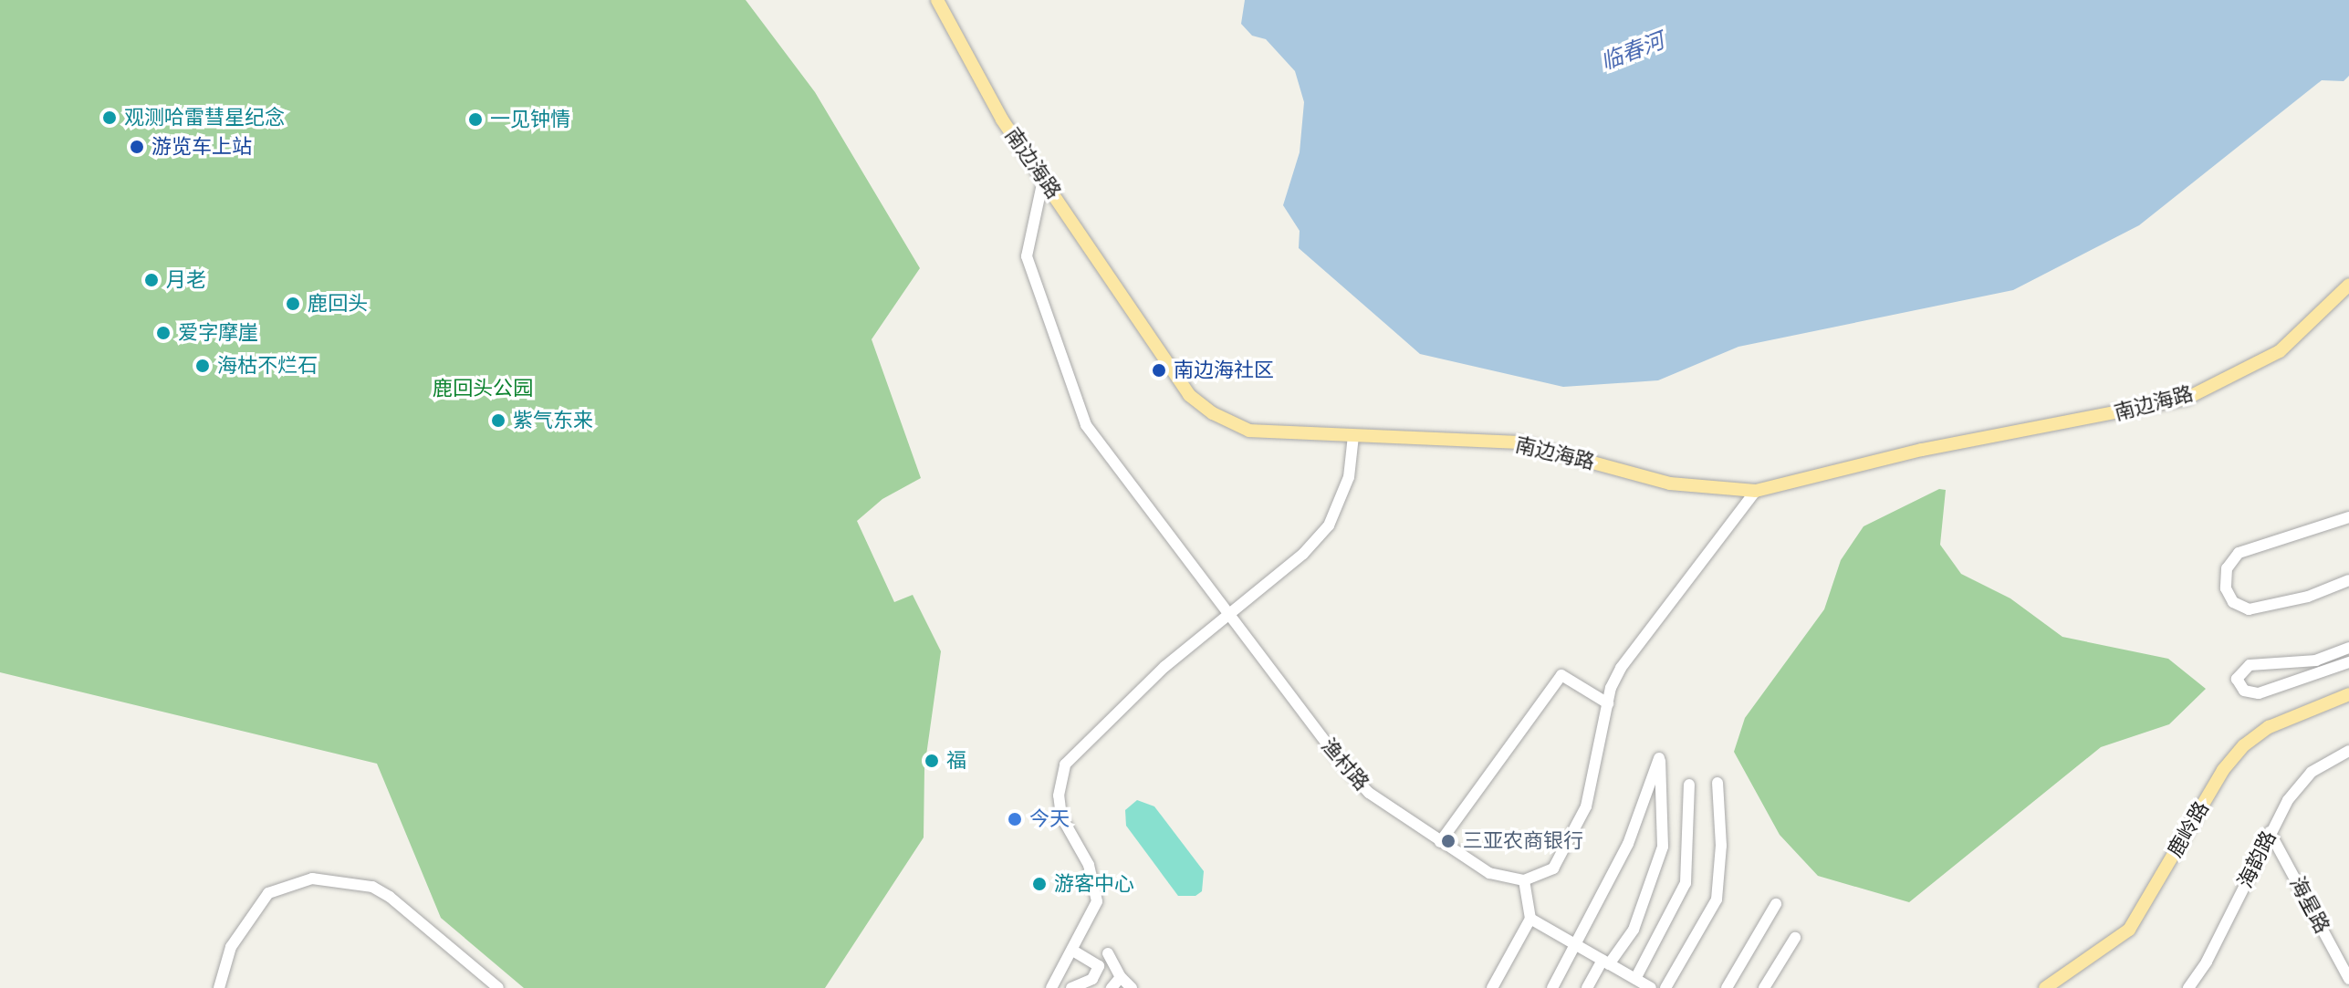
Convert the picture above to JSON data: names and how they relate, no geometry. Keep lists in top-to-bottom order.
{
  "streets": {
    "main road": ["南边海路", "鹿岭路"],
    "street": ["渔村路", "海韵路", "海星路"]
  },
  "crossings": [
    ["南边海路", "渔村路"],
    ["海韵路", "海星路"]
  ],
  "water": ["临春河"],
  "parks": ["鹿回头公园"],
  "places": [
    "观测哈雷彗星纪念",
    "一见钟情",
    "游览车上站",
    "月老",
    "鹿回头",
    "爱字摩崖",
    "海枯不烂石",
    "南边海社区",
    "紫气东来",
    "福",
    "今天",
    "三亚农商银行",
    "游客中心"
  ]
}
